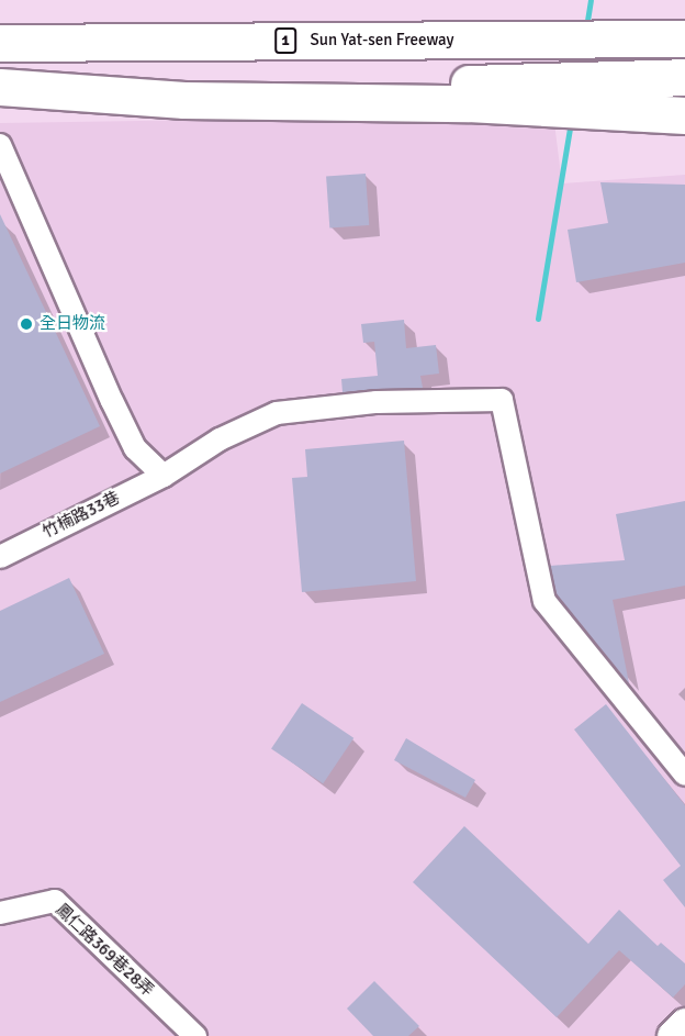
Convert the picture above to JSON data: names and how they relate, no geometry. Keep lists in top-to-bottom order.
{
  "streets": {
    "highway": ["1", "Sun Yat-sen Freeway"],
    "street": ["竹楠路33巷", "鳳仁路369巷28弄"]
  },
  "places": ["全日物流"]
}
